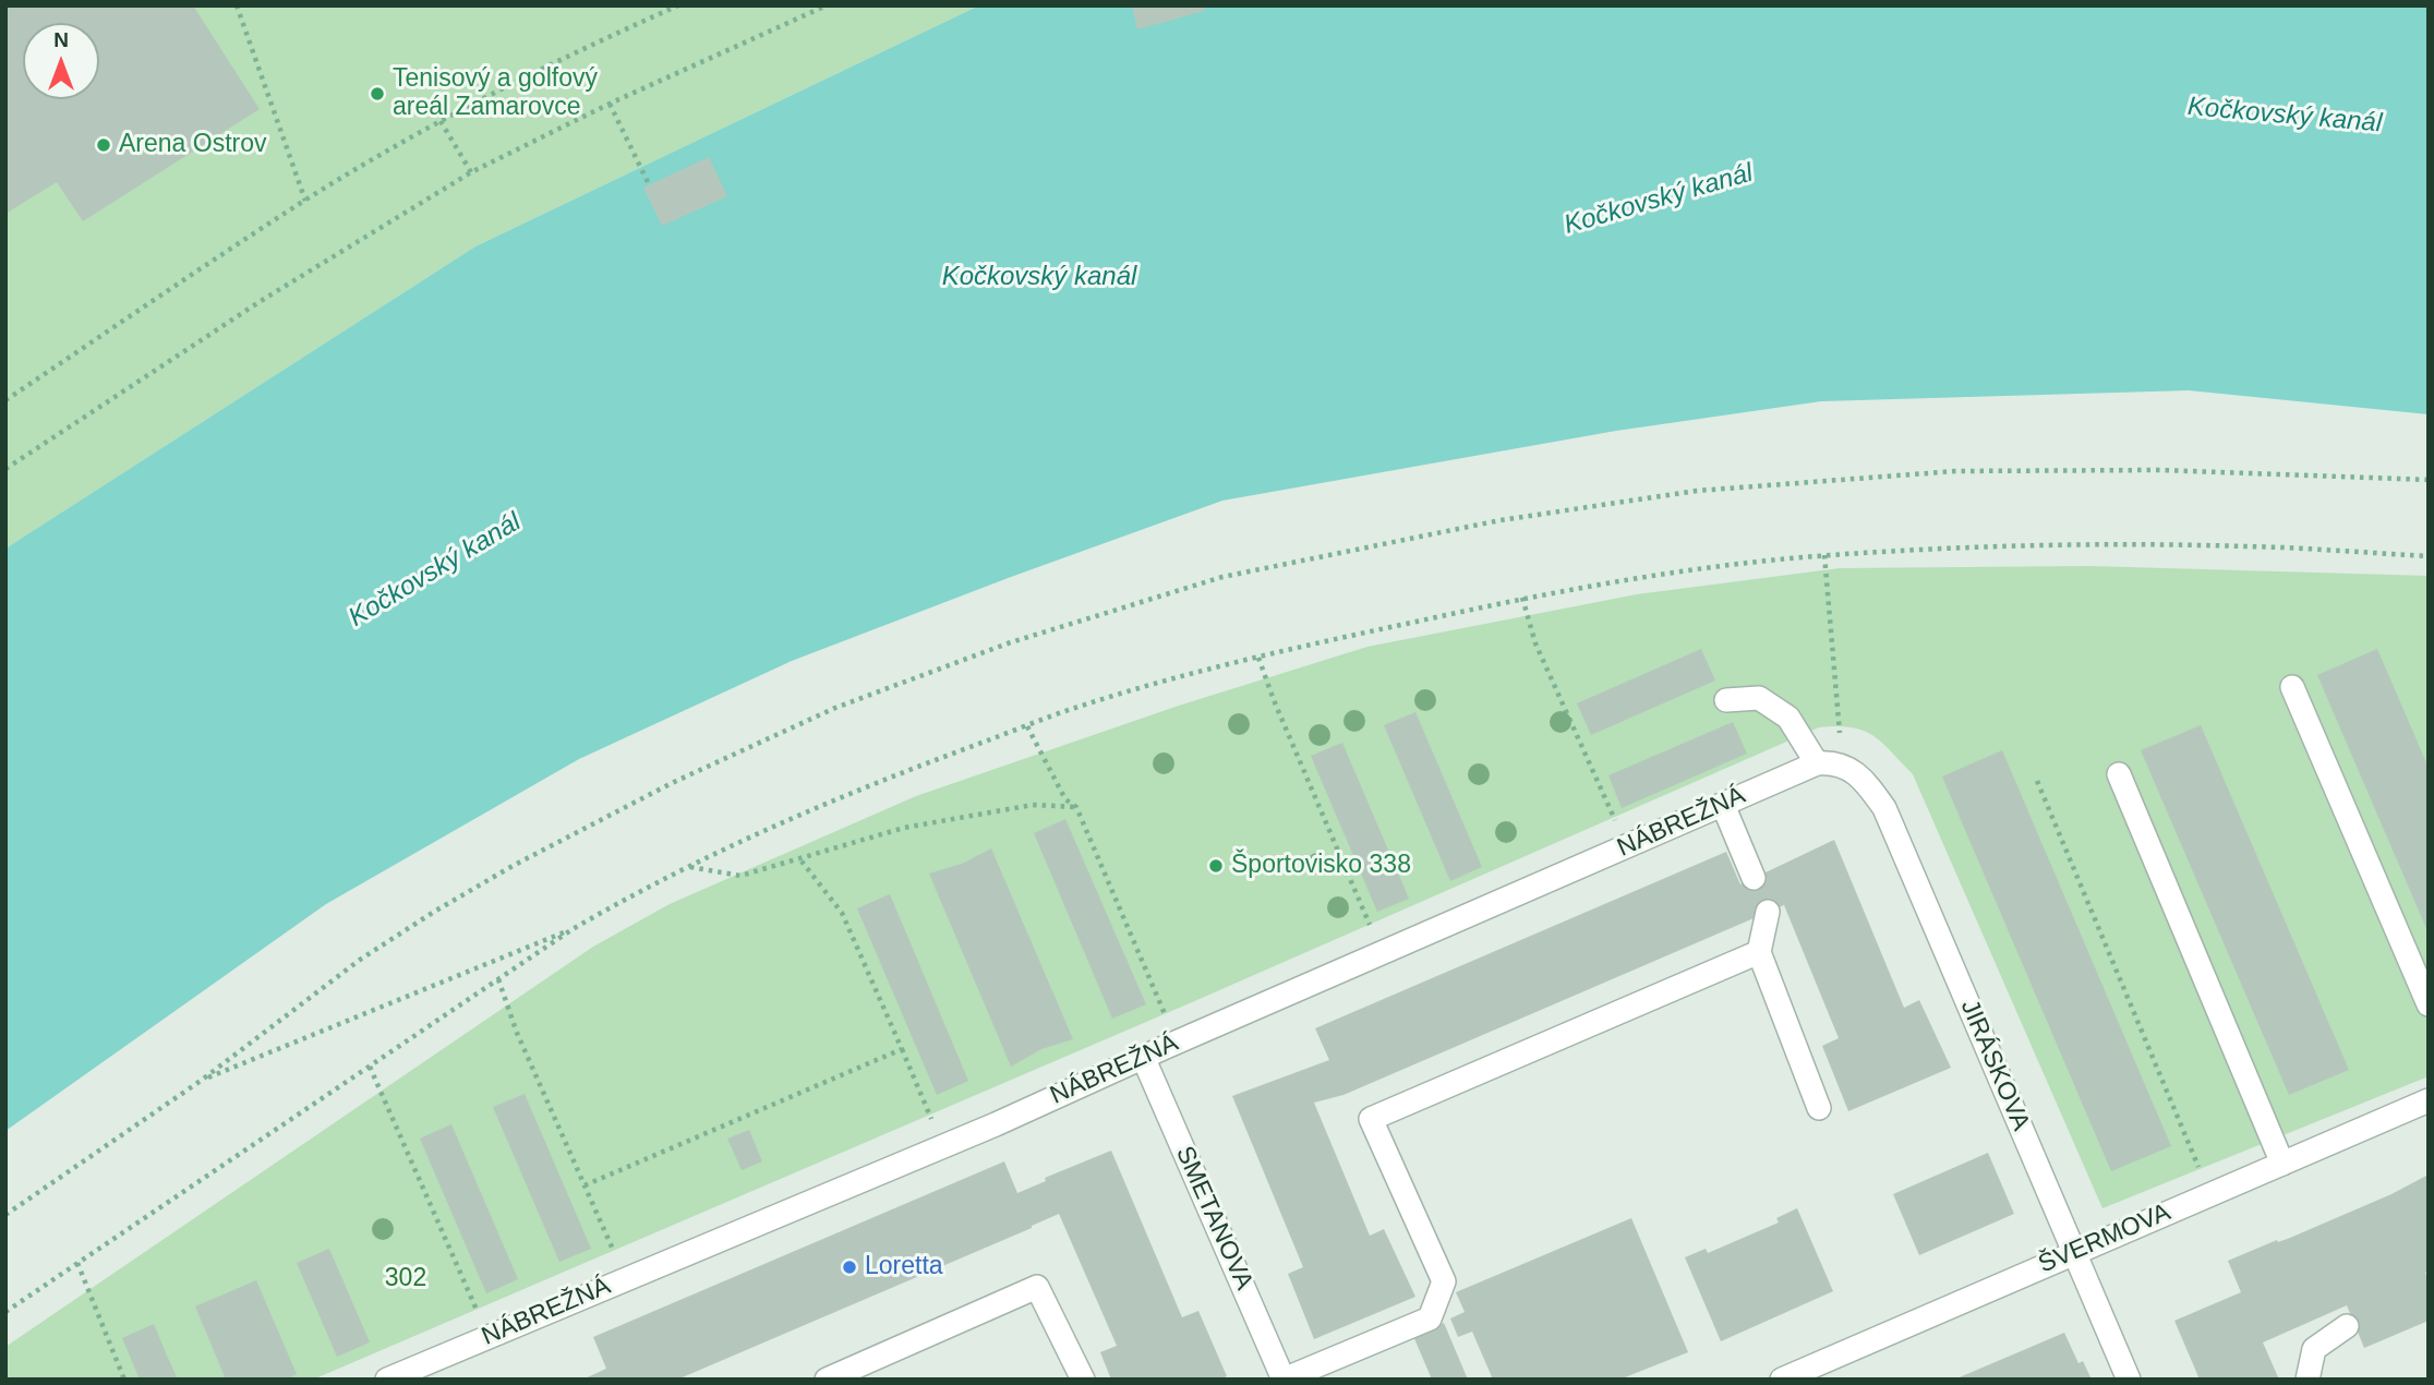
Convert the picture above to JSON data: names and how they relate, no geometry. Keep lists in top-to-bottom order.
{
  "streets": {
    "street": [
      "NÁBREŽNÁ",
      "JIRÁSKOVA",
      "SMETANOVA",
      "ŠVERMOVA"
    ]
  },
  "crossings": [
    ["NÁBREŽNÁ", "JIRÁSKOVA"],
    ["NÁBREŽNÁ", "SMETANOVA"],
    ["JIRÁSKOVA", "ŠVERMOVA"]
  ],
  "water": ["Kočkovský kanál"],
  "parks": ["302"],
  "places": [
    "Tenisový a golfový areál Zamarovce",
    "Arena Ostrov",
    "Športovisko 338",
    "Loretta"
  ],
  "north": "top"
}
